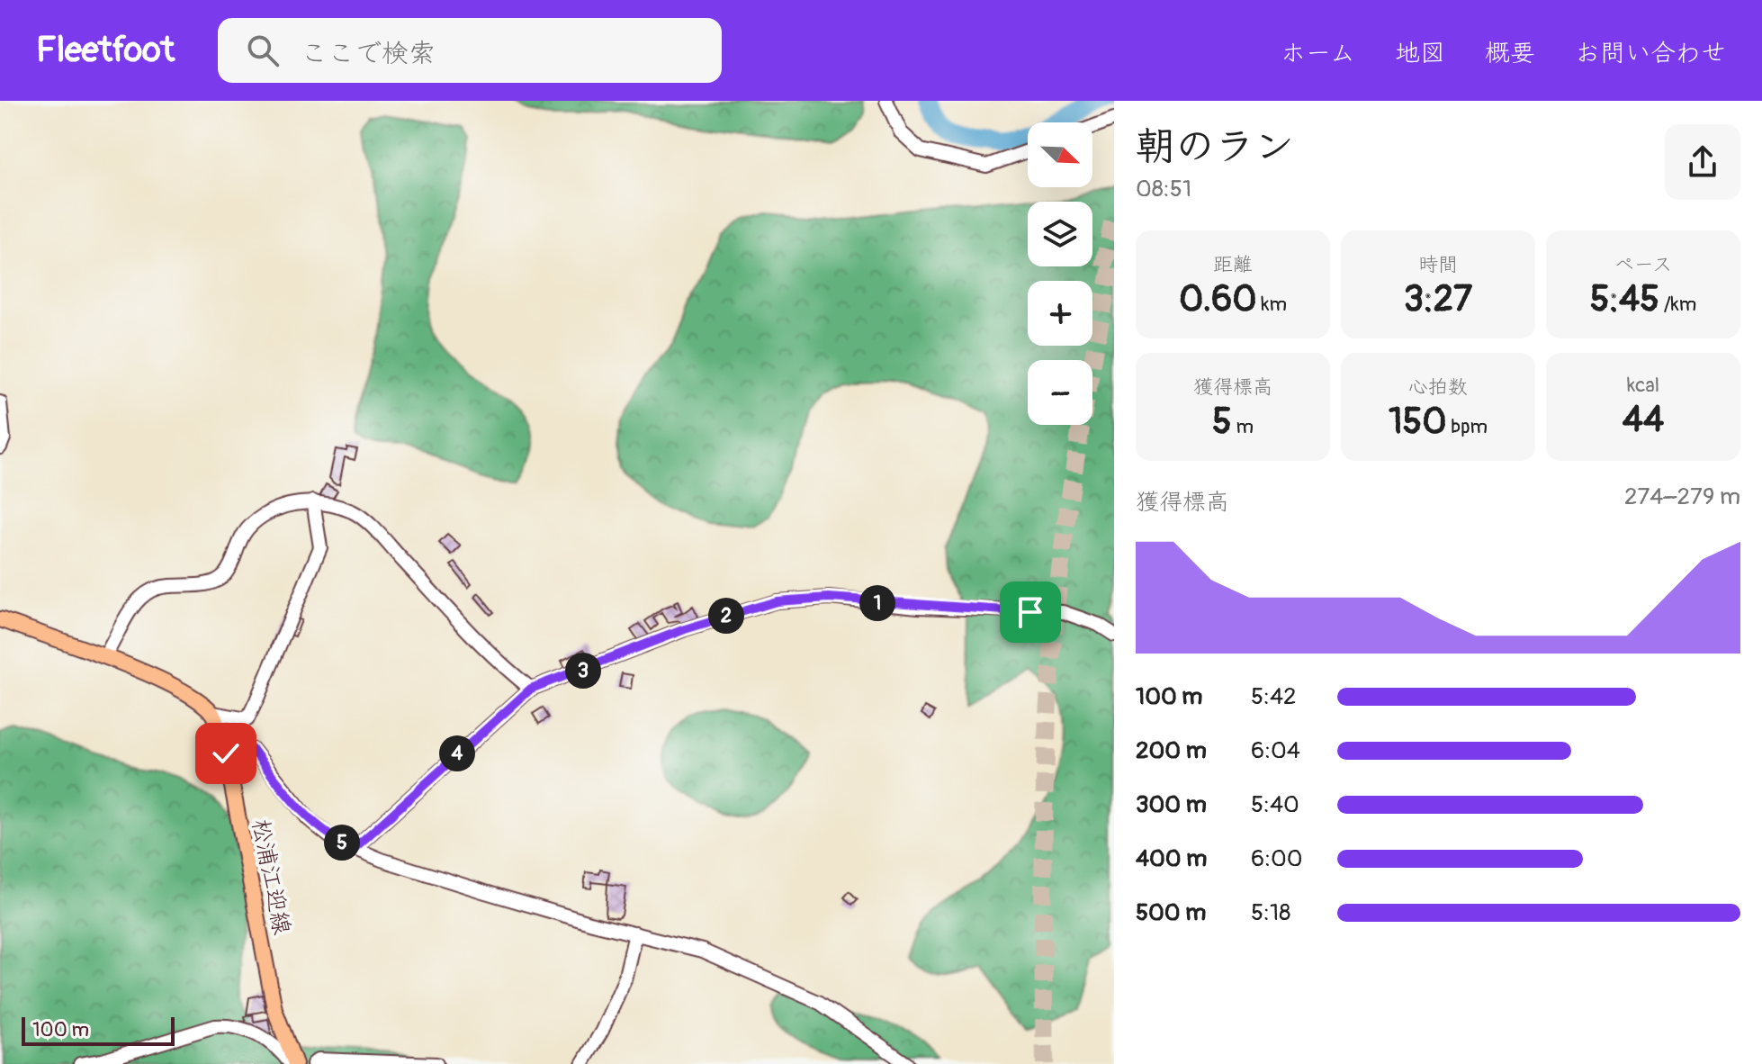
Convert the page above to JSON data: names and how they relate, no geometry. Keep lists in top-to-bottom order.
{
  "streets": {
    "main road": ["松浦江迎線"]
  },
  "scale_bar": "100 m",
  "north": "bottom right",
  "page": {
    "header": "Fleetfoot",
    "search": "ここで検索",
    "nav": [
      "ホーム",
      "地図",
      "概要",
      "お問い合わせ"
    ],
    "heading": ["朝のラン", "08:51"],
    "map_buttons": ["+", "−"],
    "stats": [
      ["距離", "0.60 km"],
      ["時間", "3:27"],
      ["ペース", "5:45 /km"],
      ["獲得標高", "5 m"],
      ["心拍数", "150 bpm"],
      ["kcal", "44"]
    ],
    "chart": ["獲得標高", "274–279 m"],
    "pins": [
      "1",
      "2",
      "3",
      "4",
      "5"
    ],
    "list": [
      {
        "name": "100 m",
        "note": "5:42"
      },
      {
        "name": "200 m",
        "note": "6:04"
      },
      {
        "name": "300 m",
        "note": "5:40"
      },
      {
        "name": "400 m",
        "note": "6:00"
      },
      {
        "name": "500 m",
        "note": "5:18"
      }
    ],
    "scale": "100 m"
  }
}
